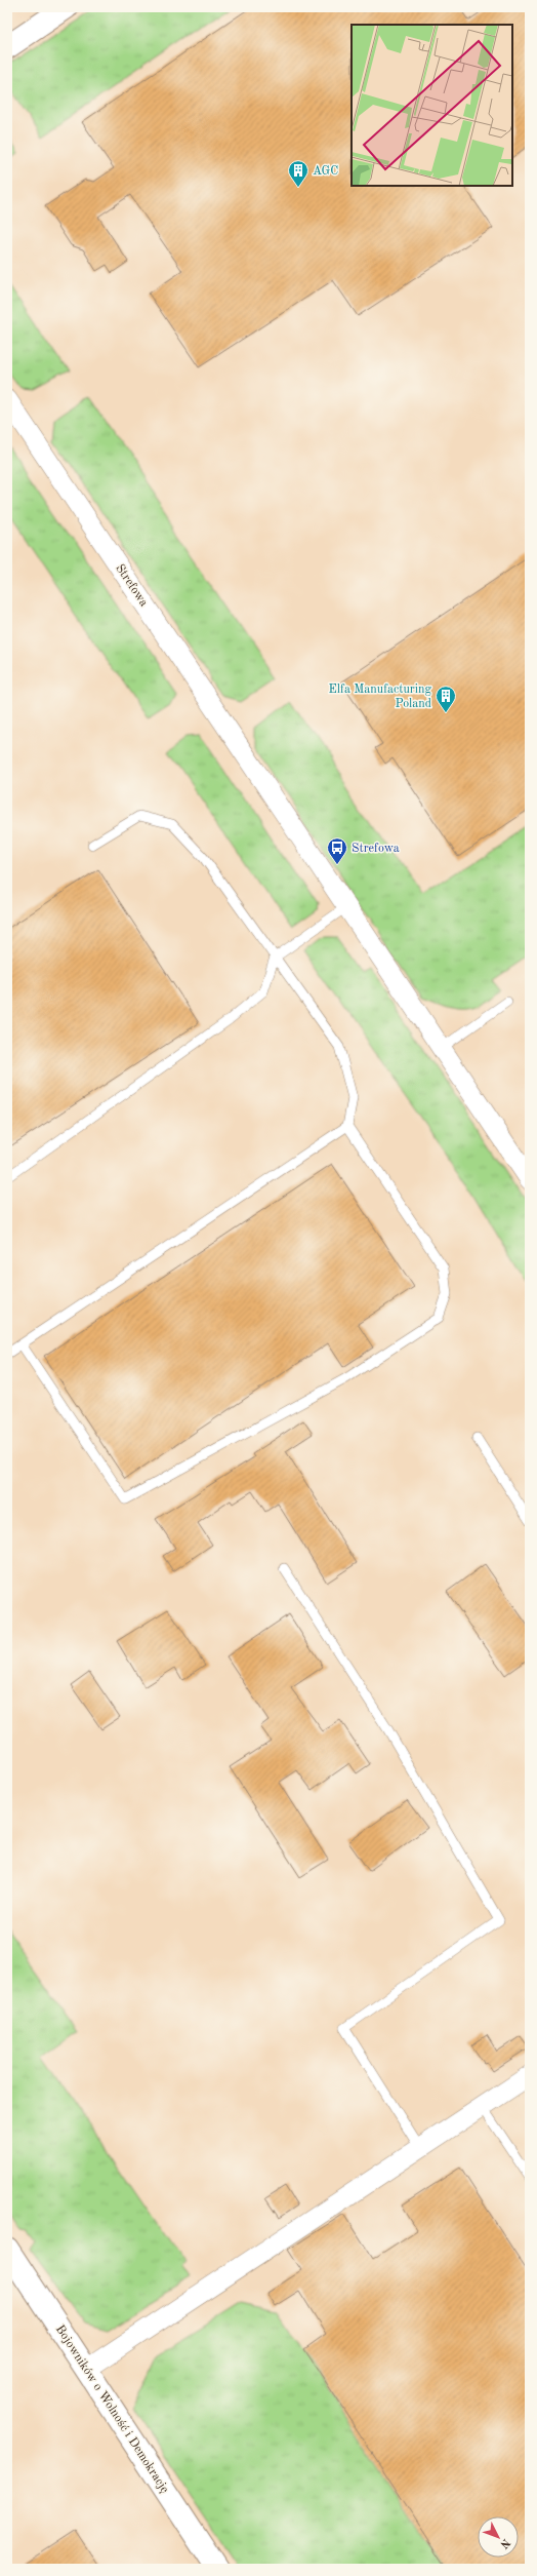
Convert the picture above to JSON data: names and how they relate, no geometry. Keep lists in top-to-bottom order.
{
  "streets": {
    "main road": ["Bojowników o Wolność i Demokrację"],
    "street": ["Strefowa"]
  },
  "places": {
    "building": ["AGC", "Elfa Manufacturing Poland"],
    "bus stop": ["Strefowa"]
  },
  "north": "bottom right"
}
